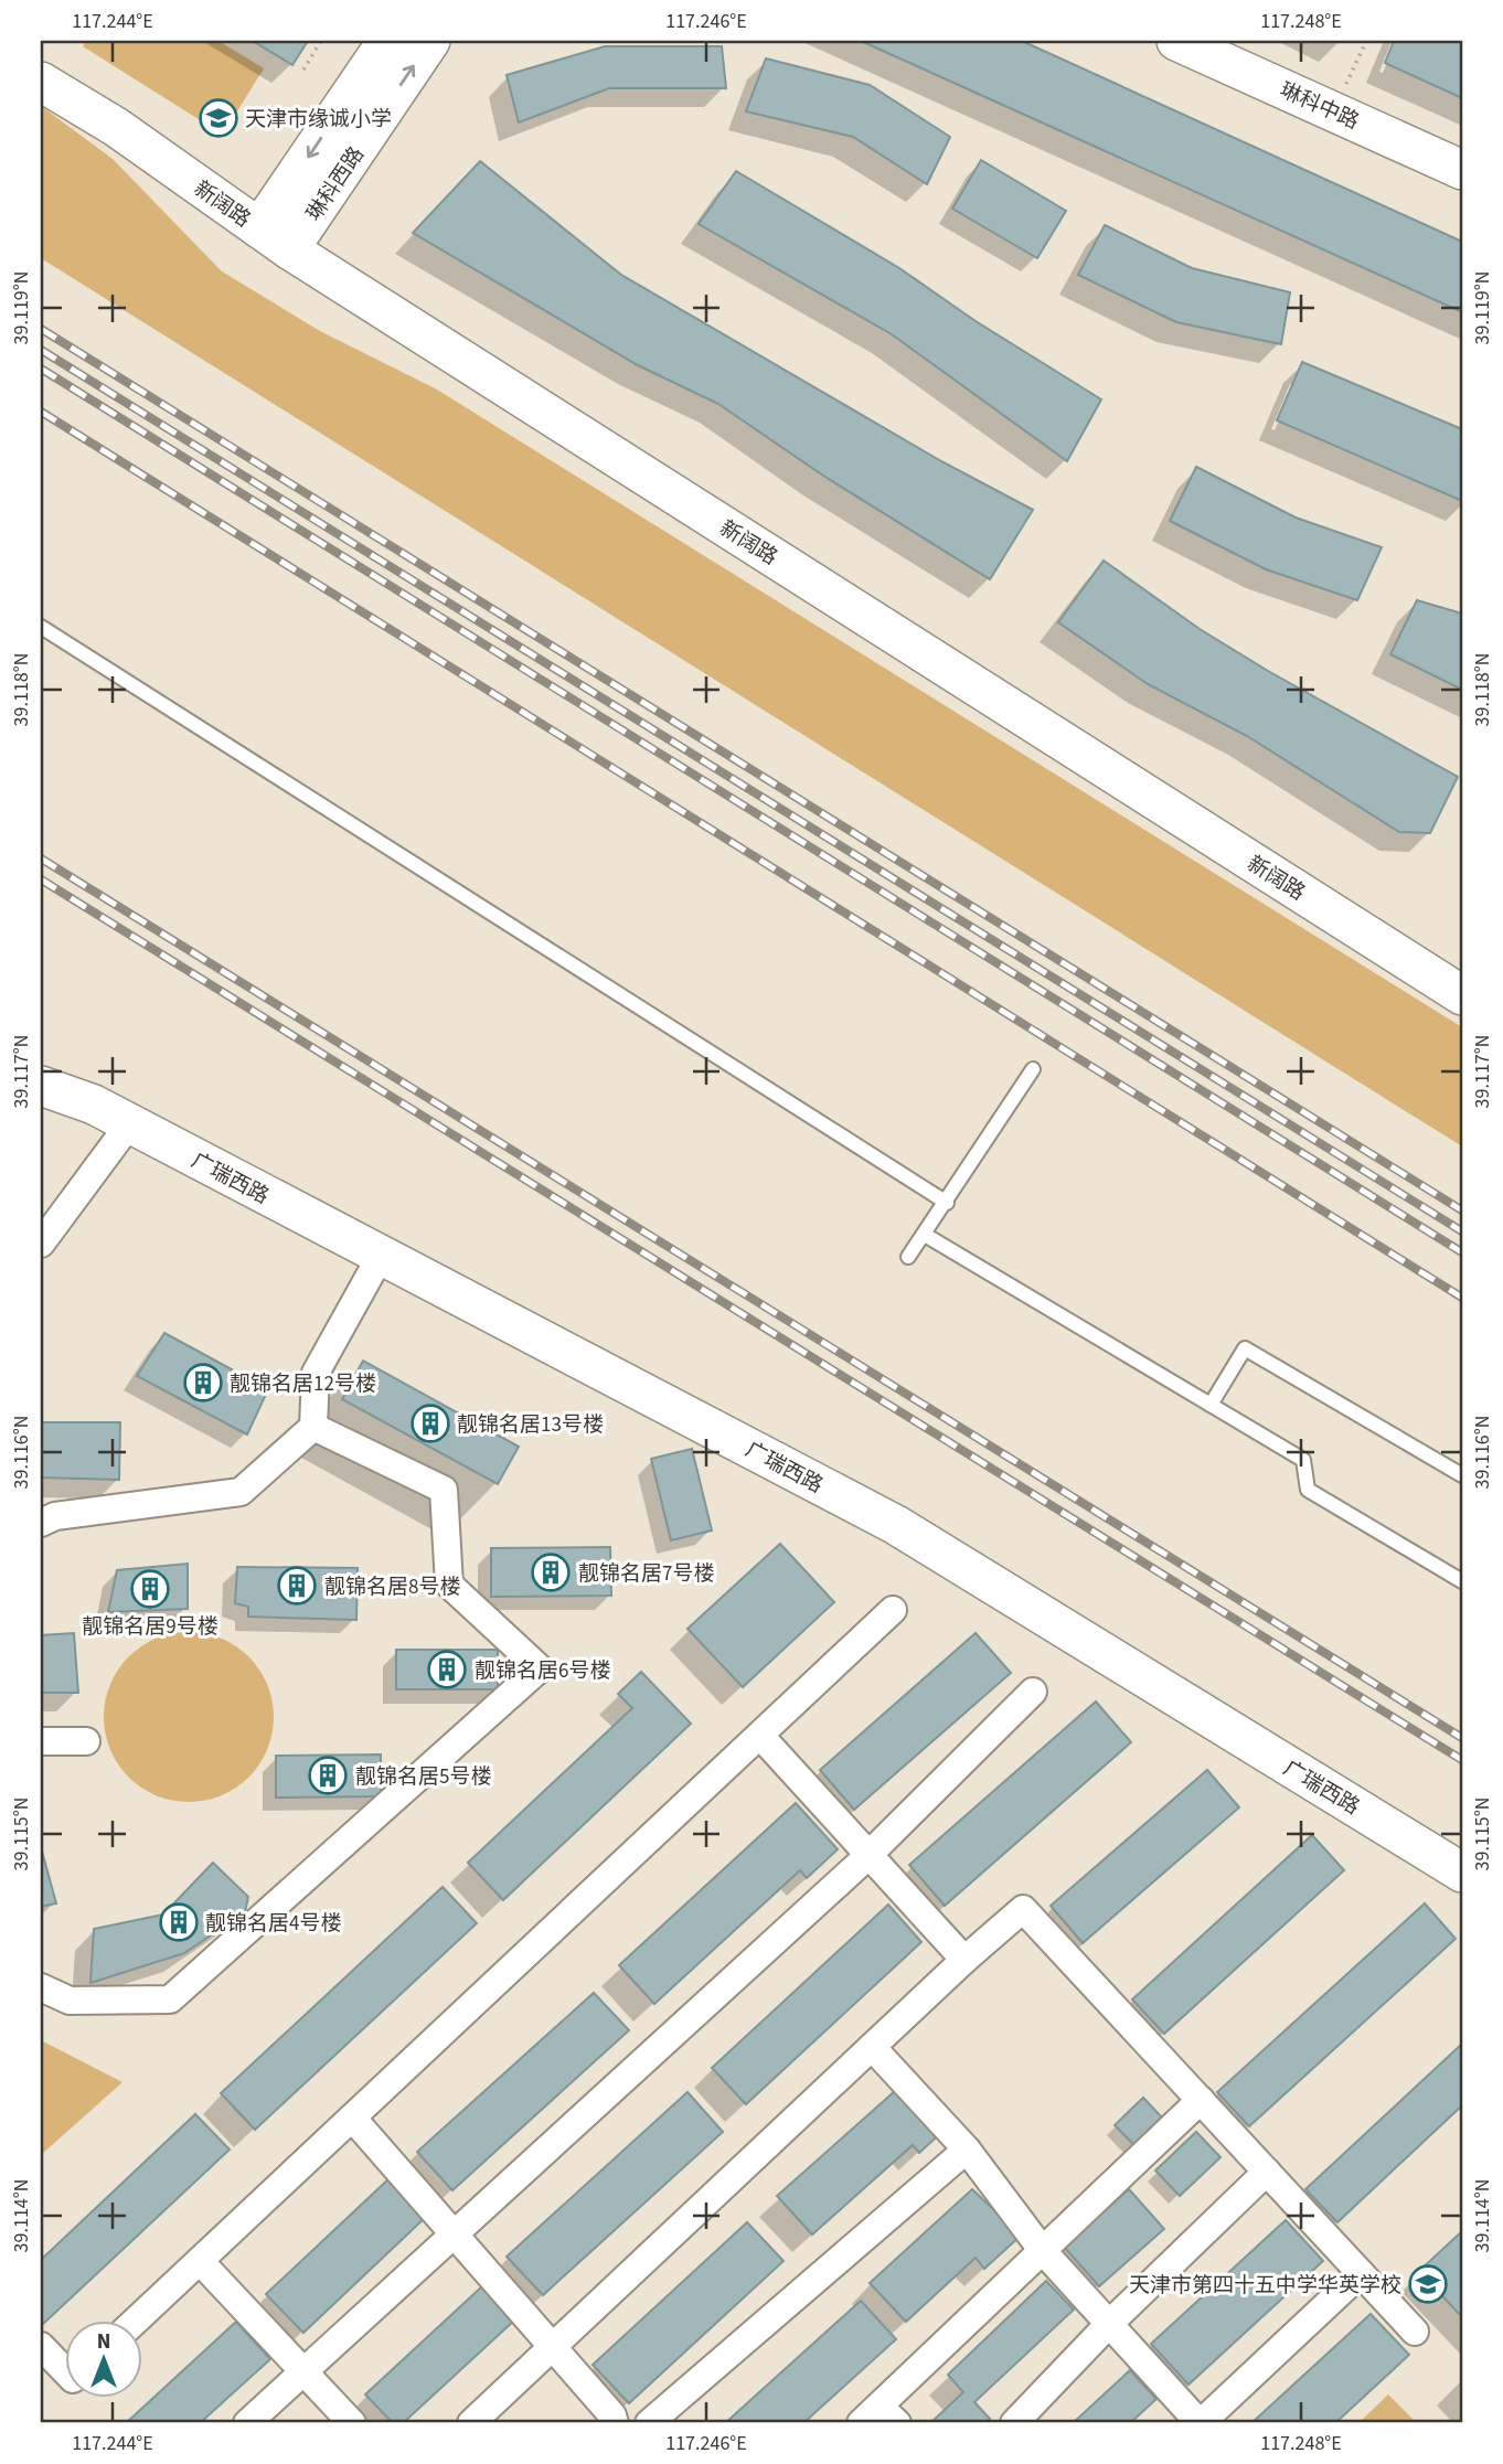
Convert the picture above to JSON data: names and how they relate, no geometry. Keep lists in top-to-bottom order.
{
  "streets": {
    "street": [
      "琳科中路",
      "琳科西路",
      "新阔路",
      "广瑞西路"
    ]
  },
  "crossings": [
    ["琳科西路", "新阔路"]
  ],
  "places": {
    "school or university": ["天津市缘诚小学", "天津市第四十五中学华英学校"],
    "building": [
      "靓锦名居12号楼",
      "靓锦名居13号楼",
      "靓锦名居7号楼",
      "靓锦名居8号楼",
      "靓锦名居9号楼",
      "靓锦名居6号楼",
      "靓锦名居5号楼",
      "靓锦名居4号楼"
    ]
  },
  "north": "top",
  "coordinates": [
    "117.244°E",
    "117.246°E",
    "117.248°E",
    "39.119°N",
    "39.118°N",
    "39.117°N",
    "39.116°N",
    "39.115°N",
    "39.114°N"
  ]
}
